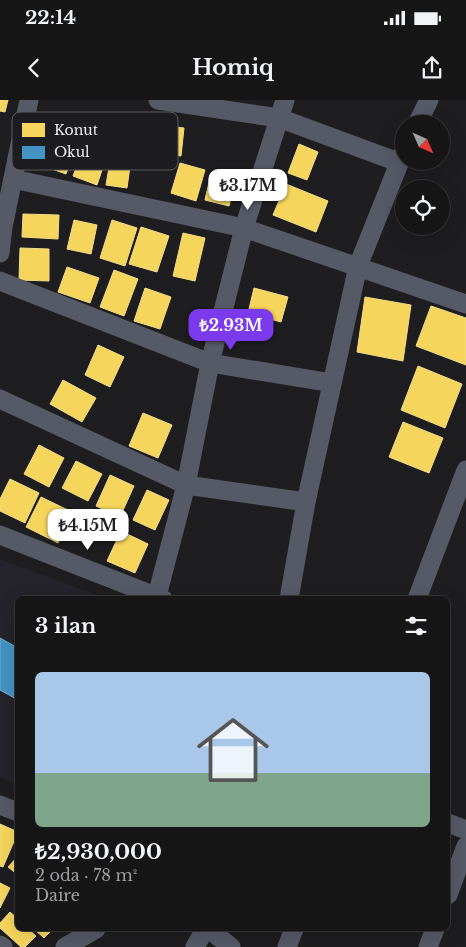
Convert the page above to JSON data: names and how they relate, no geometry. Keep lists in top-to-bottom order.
{
  "legend": ["Konut", "Okul"],
  "north": "bottom right",
  "page": {
    "status": "22:14",
    "header": "Homiq",
    "price": ["₺3.17M", "₺2.93M", "₺4.15M"],
    "heading": "3 ilan",
    "list": [
      {
        "name": "₺2,930,000",
        "note": "2 oda · 78 m² · Daire"
      }
    ]
  }
}
